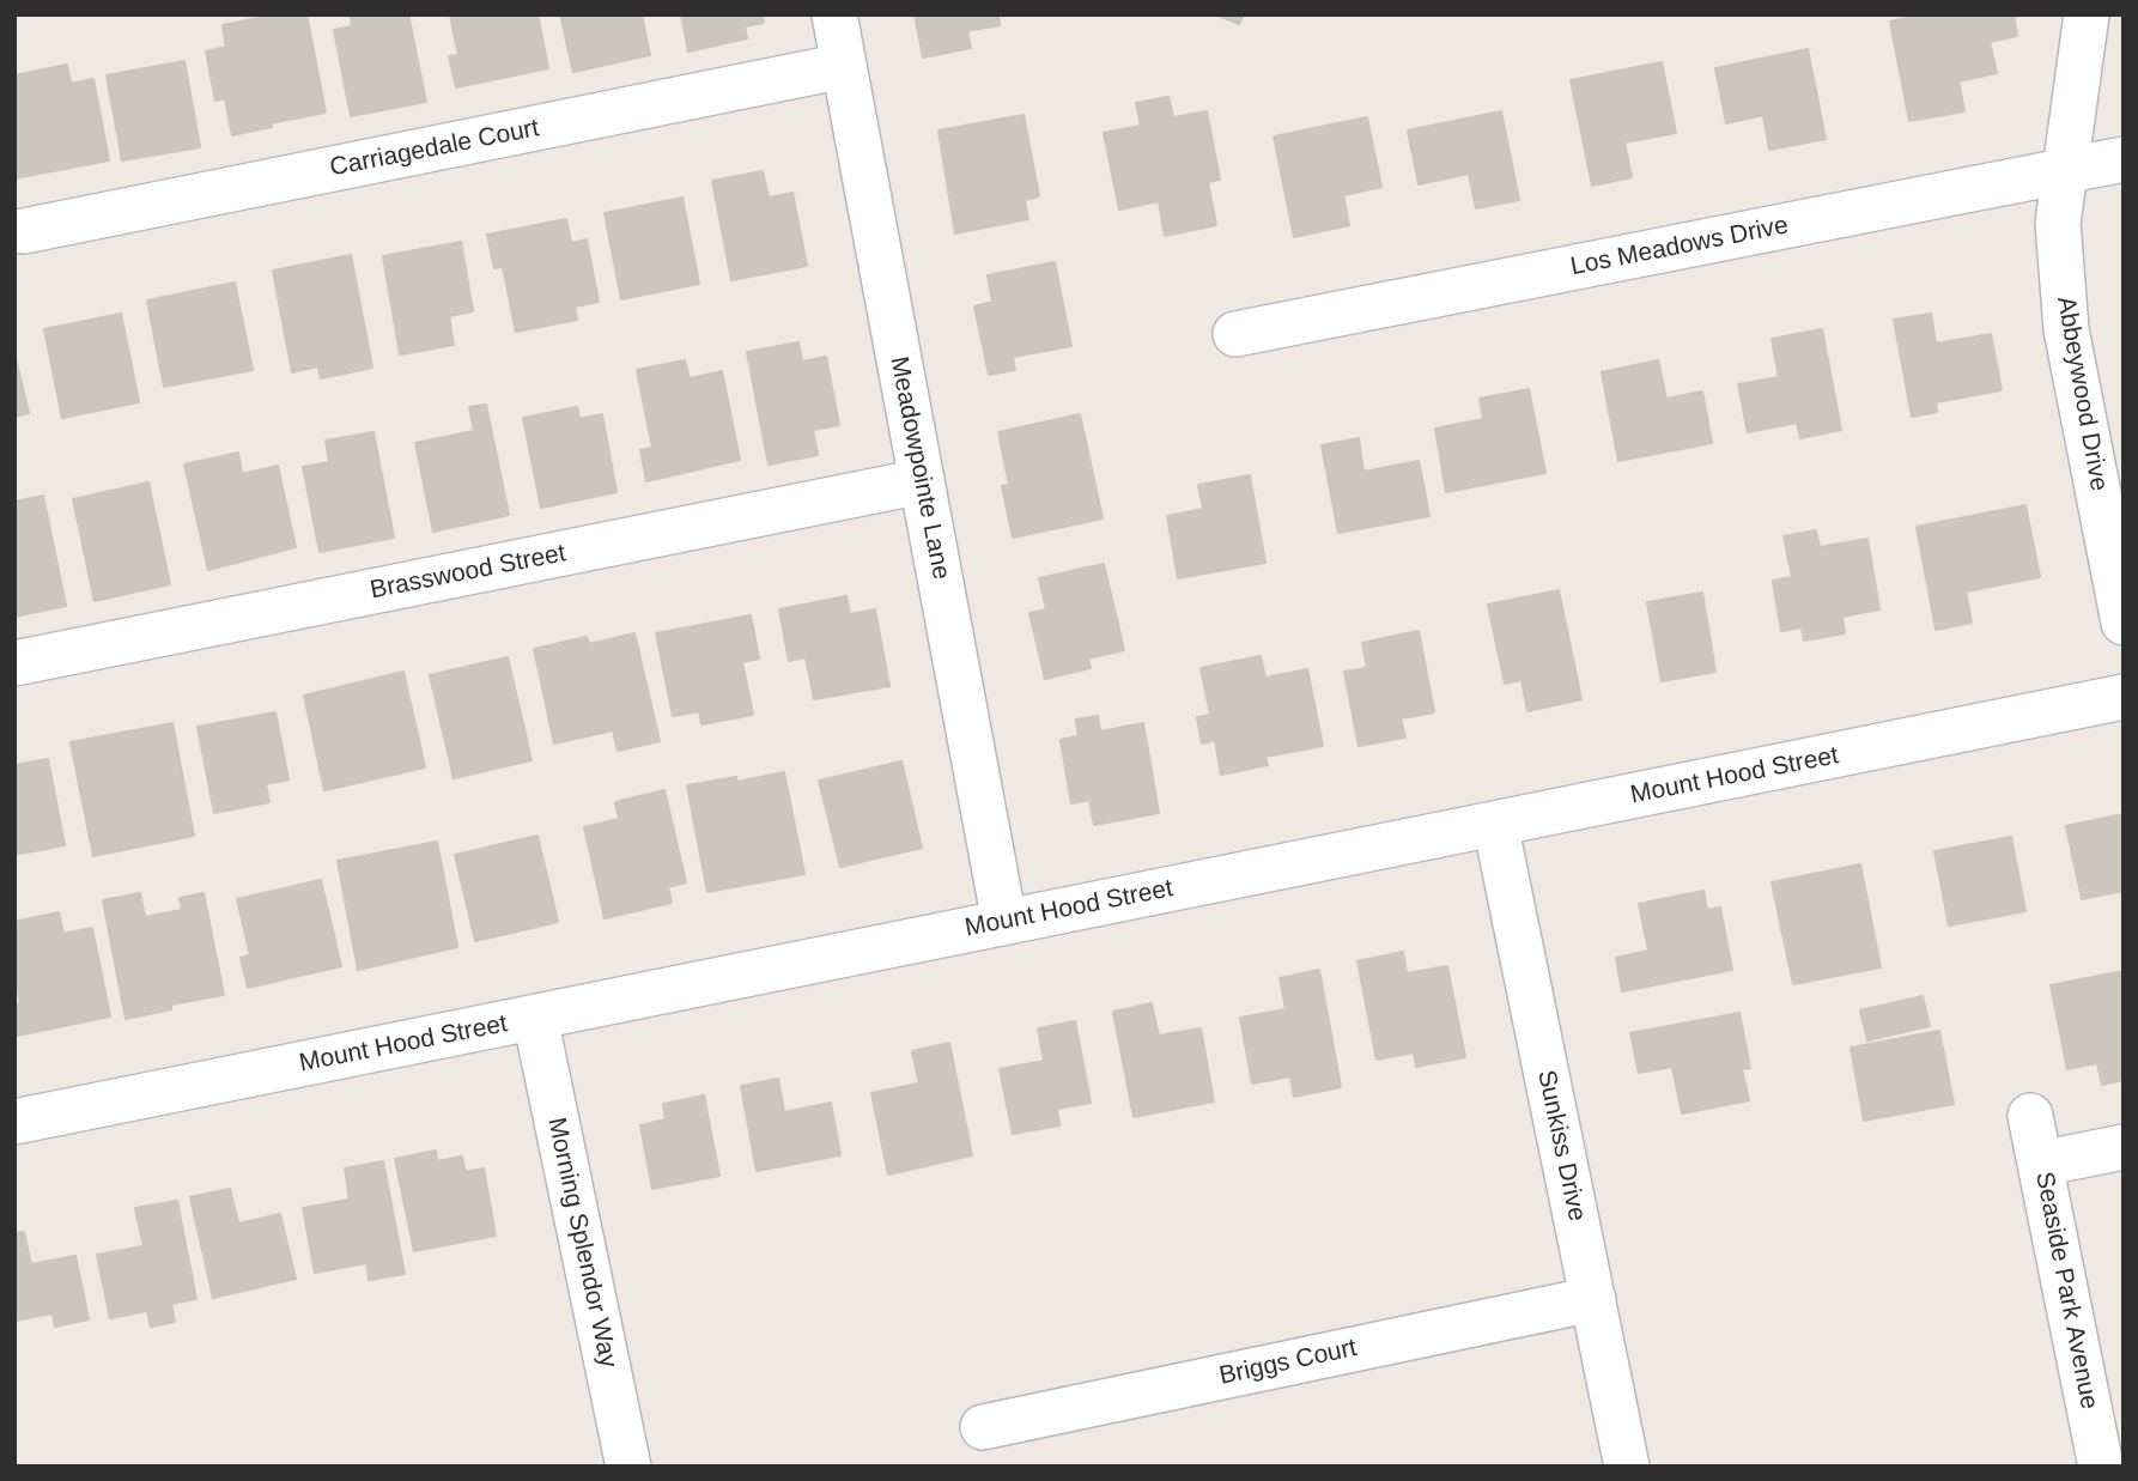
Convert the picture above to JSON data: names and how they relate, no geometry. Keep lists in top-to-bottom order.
{
  "streets": {
    "street": [
      "Carriagedale Court",
      "Los Meadows Drive",
      "Abbeywood Drive",
      "Meadowpointe Lane",
      "Brasswood Street",
      "Mount Hood Street",
      "Sunkiss Drive",
      "Morning Splendor Way",
      "Seaside Park Avenue",
      "Briggs Court"
    ]
  },
  "crossings": [
    ["Carriagedale Court", "Meadowpointe Lane"],
    ["Los Meadows Drive", "Abbeywood Drive"],
    ["Meadowpointe Lane", "Brasswood Street"],
    ["Meadowpointe Lane", "Mount Hood Street"],
    ["Mount Hood Street", "Sunkiss Drive"],
    ["Mount Hood Street", "Morning Splendor Way"],
    ["Sunkiss Drive", "Briggs Court"]
  ]
}
